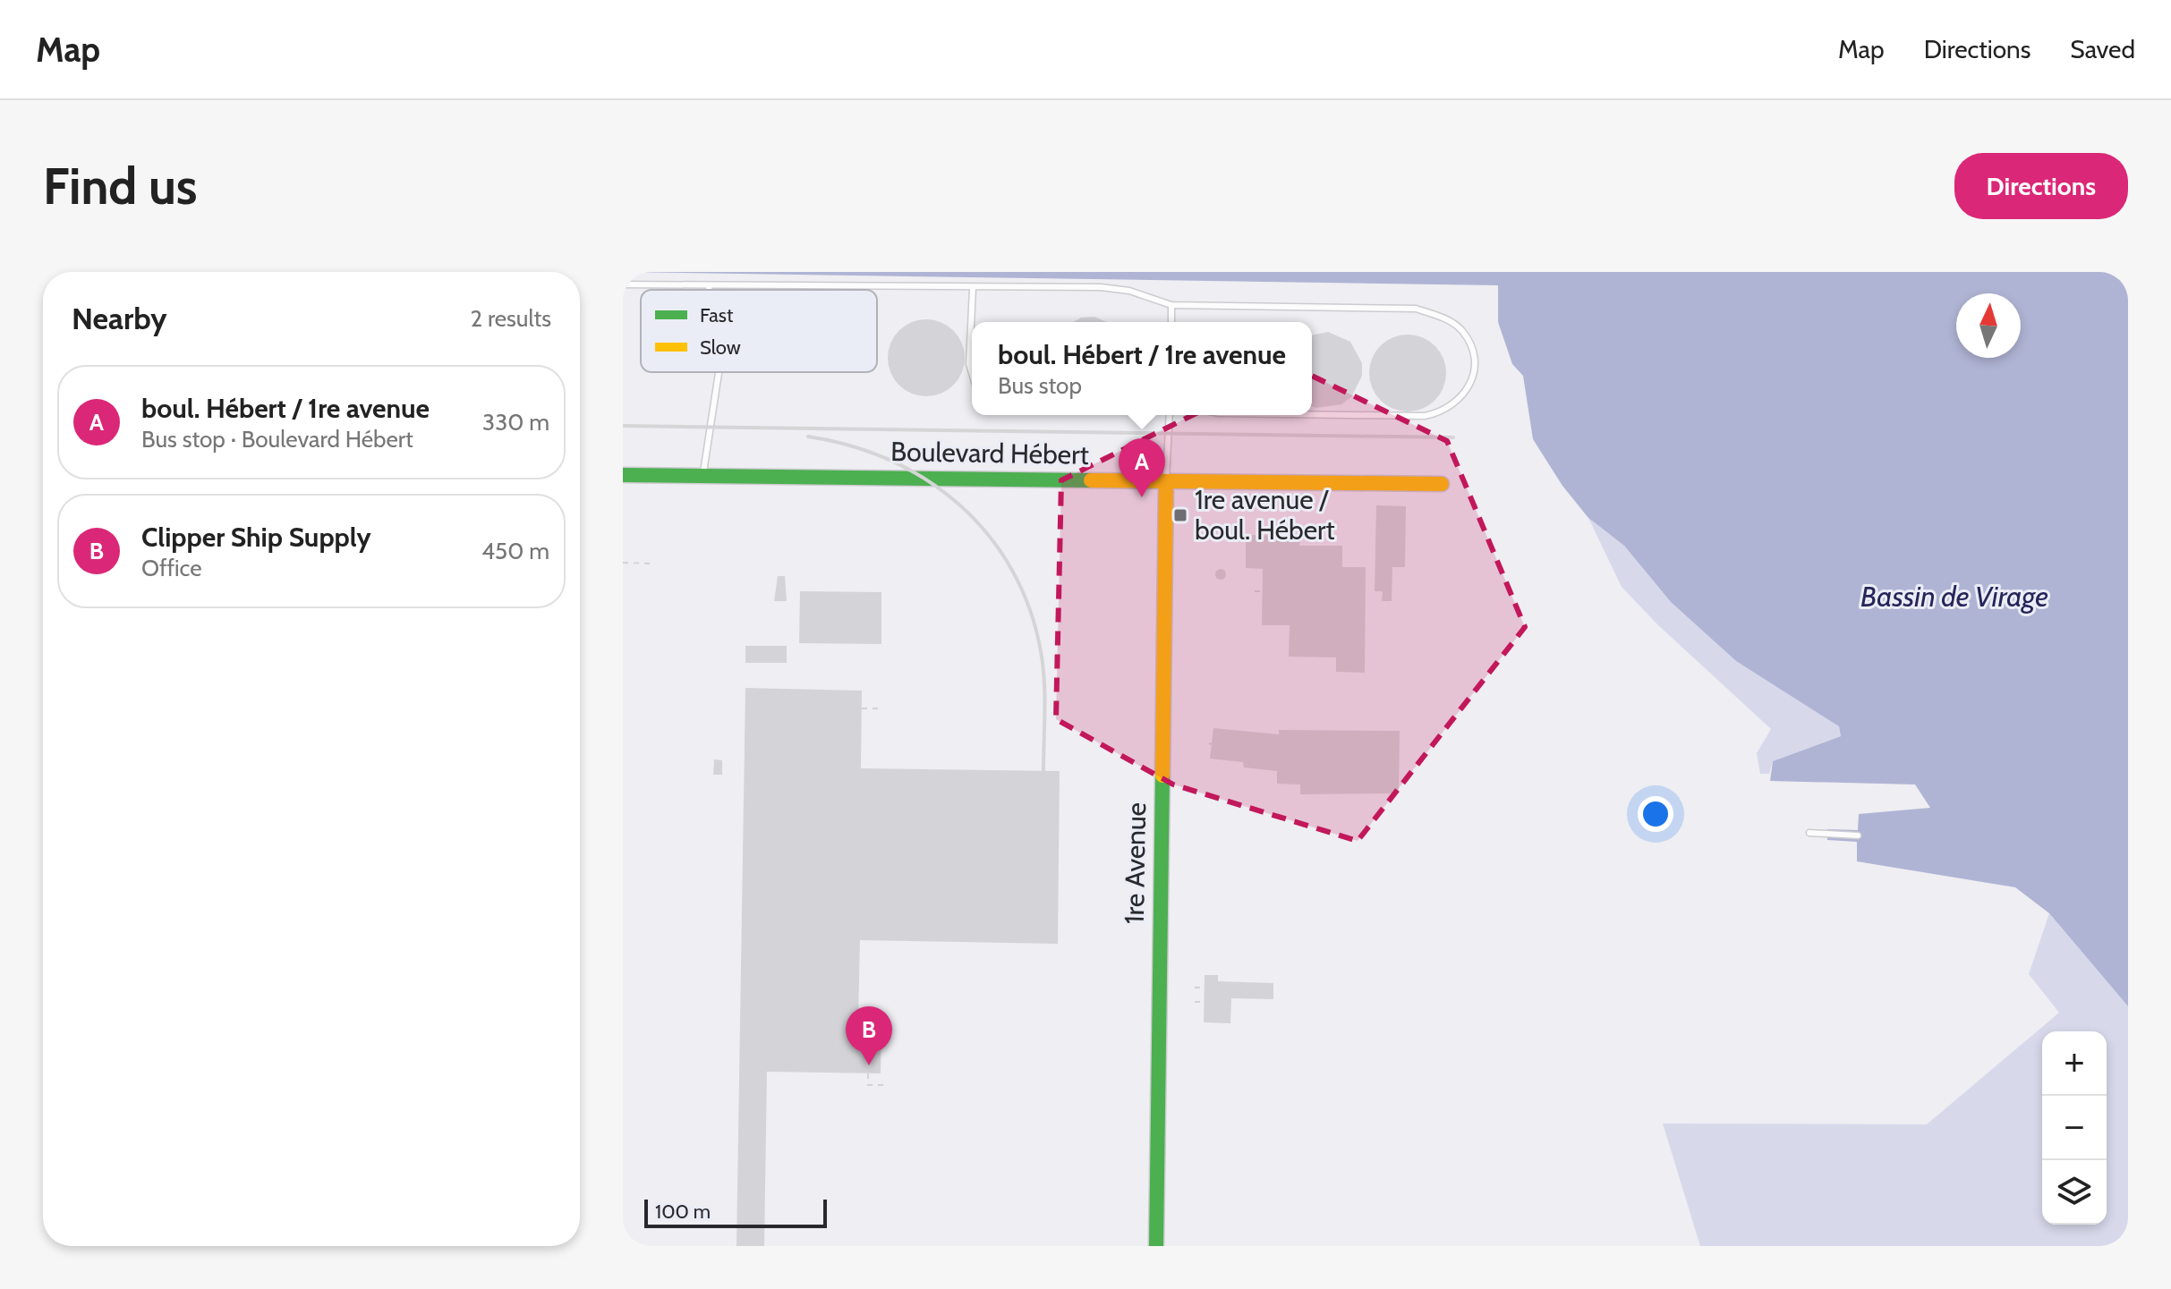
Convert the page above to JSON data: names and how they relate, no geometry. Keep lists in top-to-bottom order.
{
  "streets": {
    "street": ["Boulevard Hébert", "1re Avenue"]
  },
  "crossings": [
    ["Boulevard Hébert", "1re Avenue"]
  ],
  "water": ["Bassin de Virage"],
  "places": {
    "transit": ["1re avenue / boul. Hébert"]
  },
  "legend": ["Fast", "Slow"],
  "scale_bar": "100 m",
  "north": "top",
  "page": {
    "header": "Map",
    "nav": ["Map", "Directions", "Saved"],
    "buttons": "Directions",
    "title": "Find us",
    "heading": ["Nearby", "2 results"],
    "popup": ["boul. Hébert / 1re avenue", "Bus stop"],
    "list": [
      {
        "mark": "A",
        "name": "boul. Hébert / 1re avenue",
        "note": "Bus stop · Boulevard Hébert",
        "value": "330 m"
      },
      {
        "mark": "B",
        "name": "Clipper Ship Supply",
        "note": "Office",
        "value": "450 m"
      }
    ],
    "pins": ["A", "B"],
    "map_buttons": ["+", "−"],
    "scale": "100 m"
  }
}
